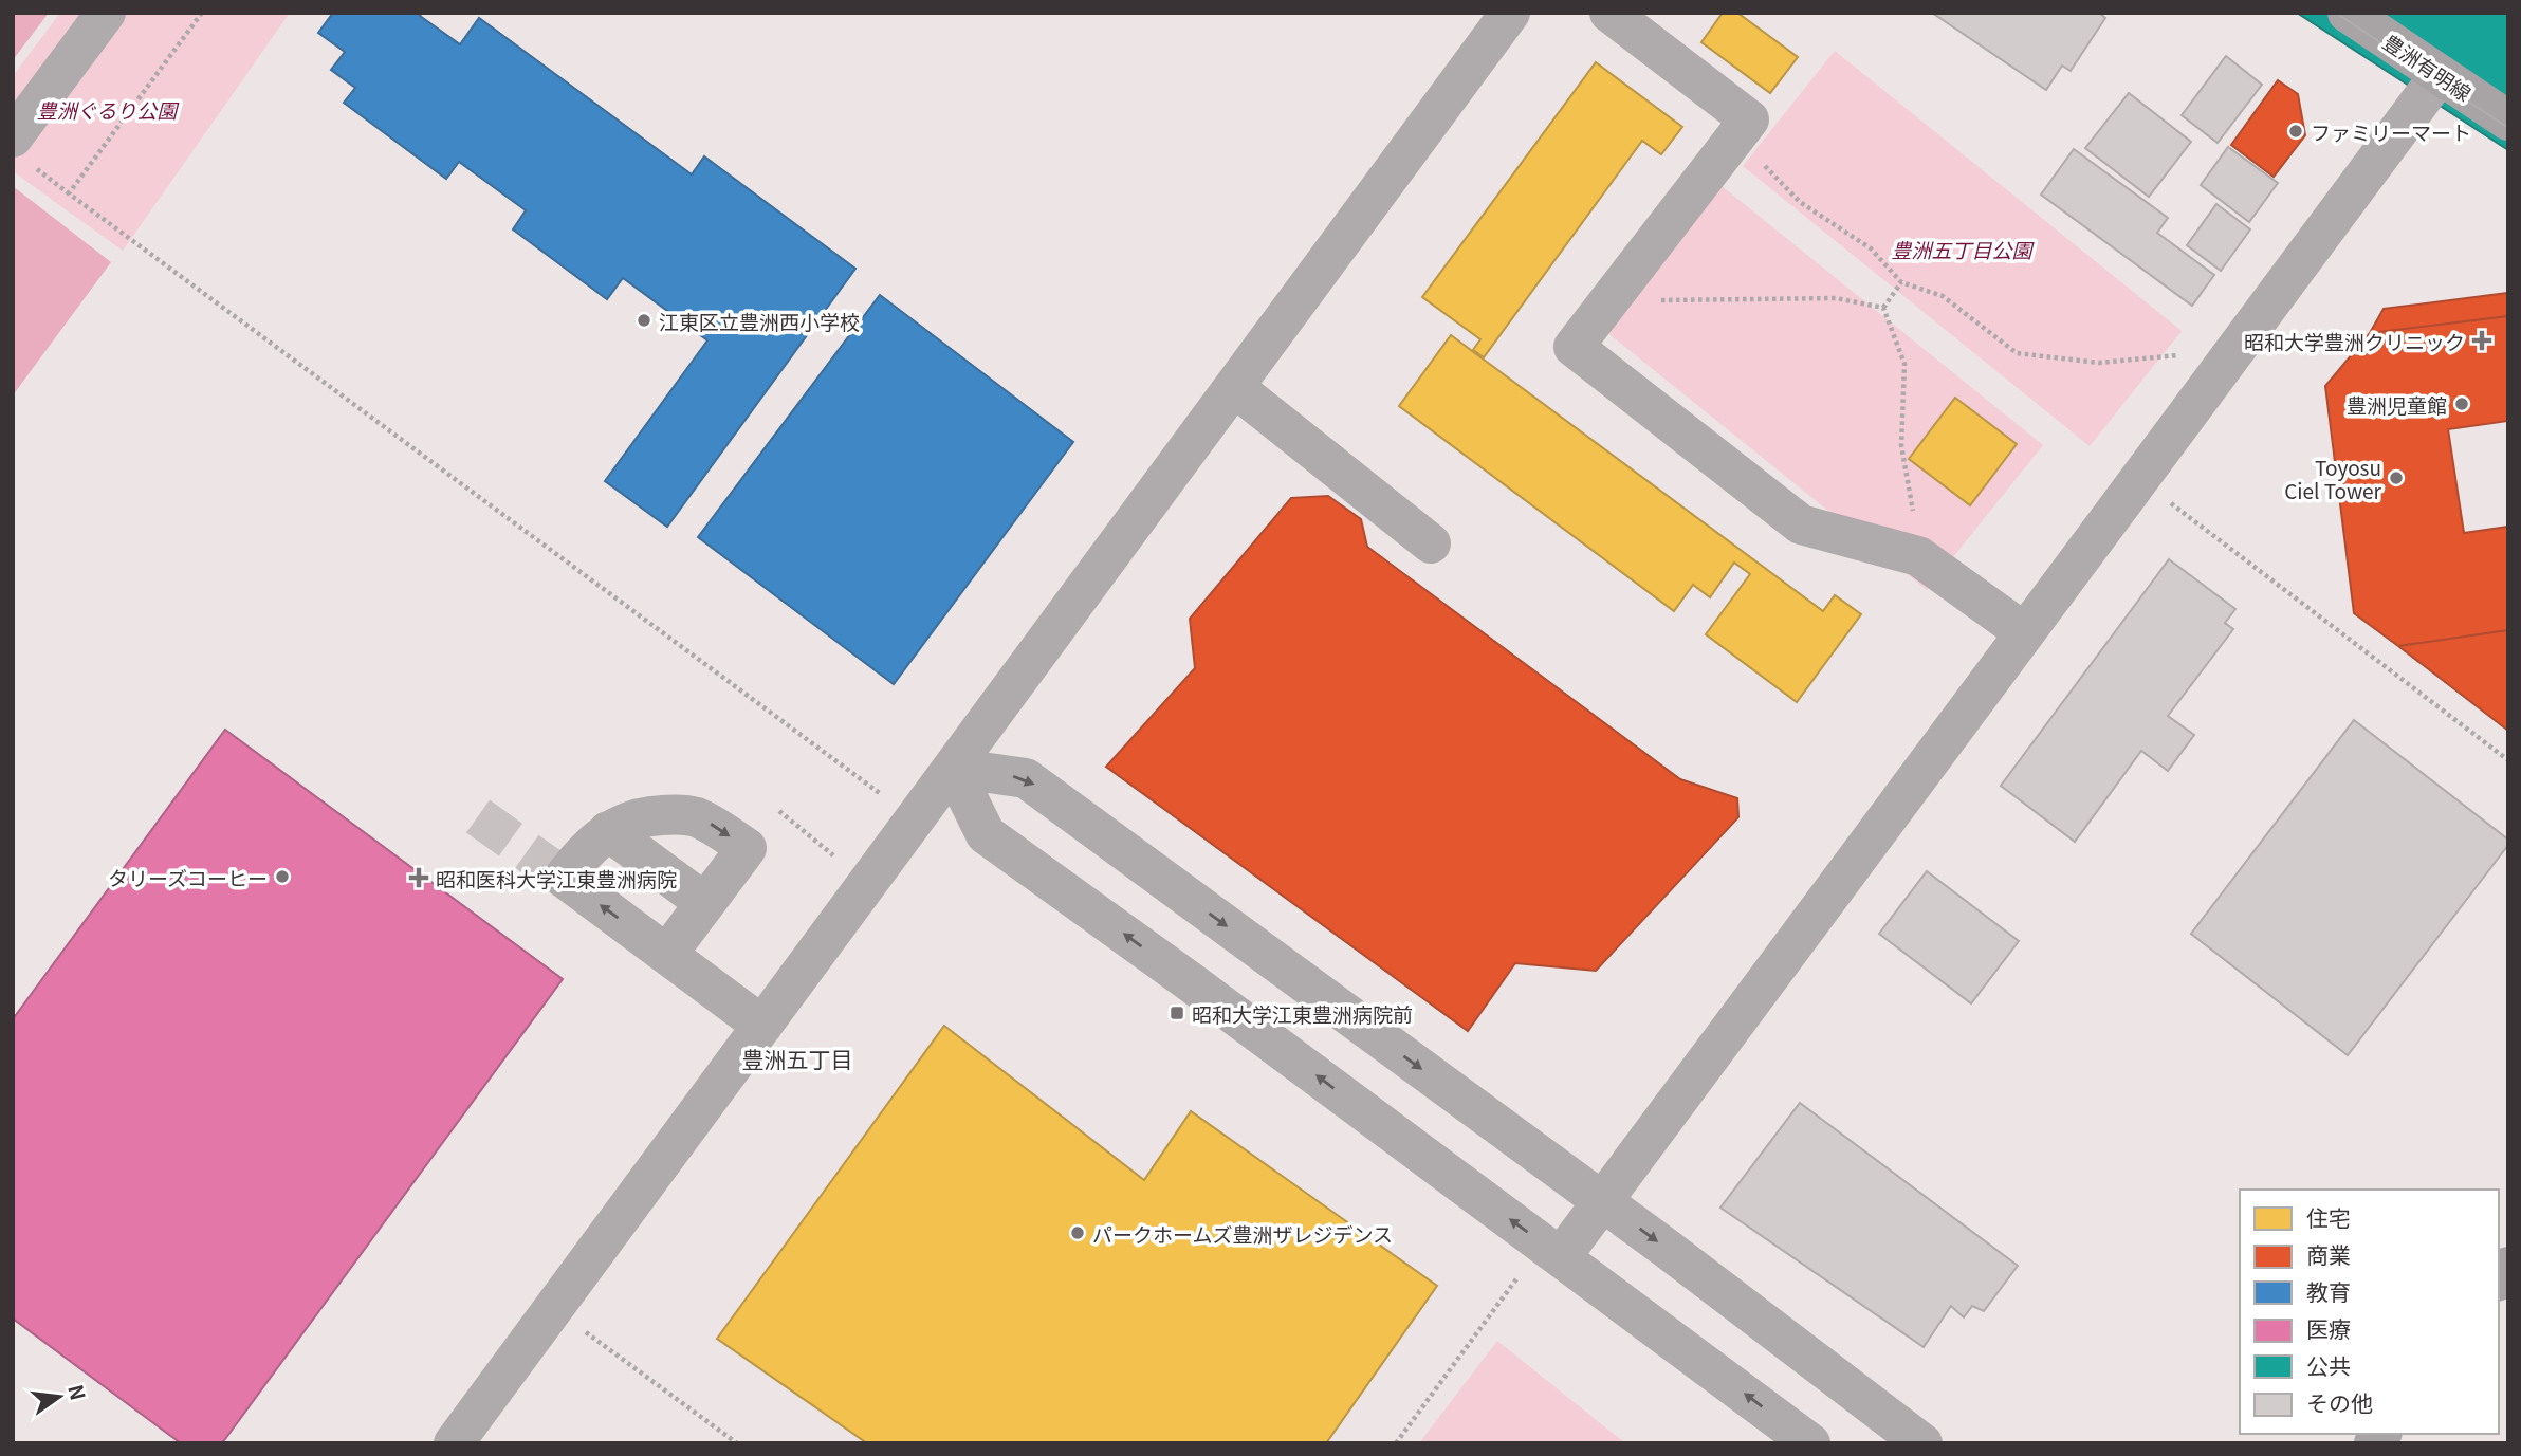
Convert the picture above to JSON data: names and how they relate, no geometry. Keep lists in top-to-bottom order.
{
  "streets": {
    "main road": ["豊洲有明線"]
  },
  "districts": ["豊洲五丁目"],
  "parks": ["豊洲ぐるり公園", "豊洲五丁目公園"],
  "places": {
    "other": [
      "ファミリーマート",
      "江東区立豊洲西小学校",
      "豊洲児童館",
      "Toyosu Ciel Tower",
      "タリーズコーヒー",
      "パークホームズ豊洲ザレジデンス"
    ],
    "health": ["昭和大学豊洲クリニック", "昭和医科大学江東豊洲病院"],
    "transit": ["昭和大学江東豊洲病院前"]
  },
  "legend": [
    "住宅",
    "商業",
    "教育",
    "医療",
    "公共",
    "その他"
  ],
  "north": "right"
}
